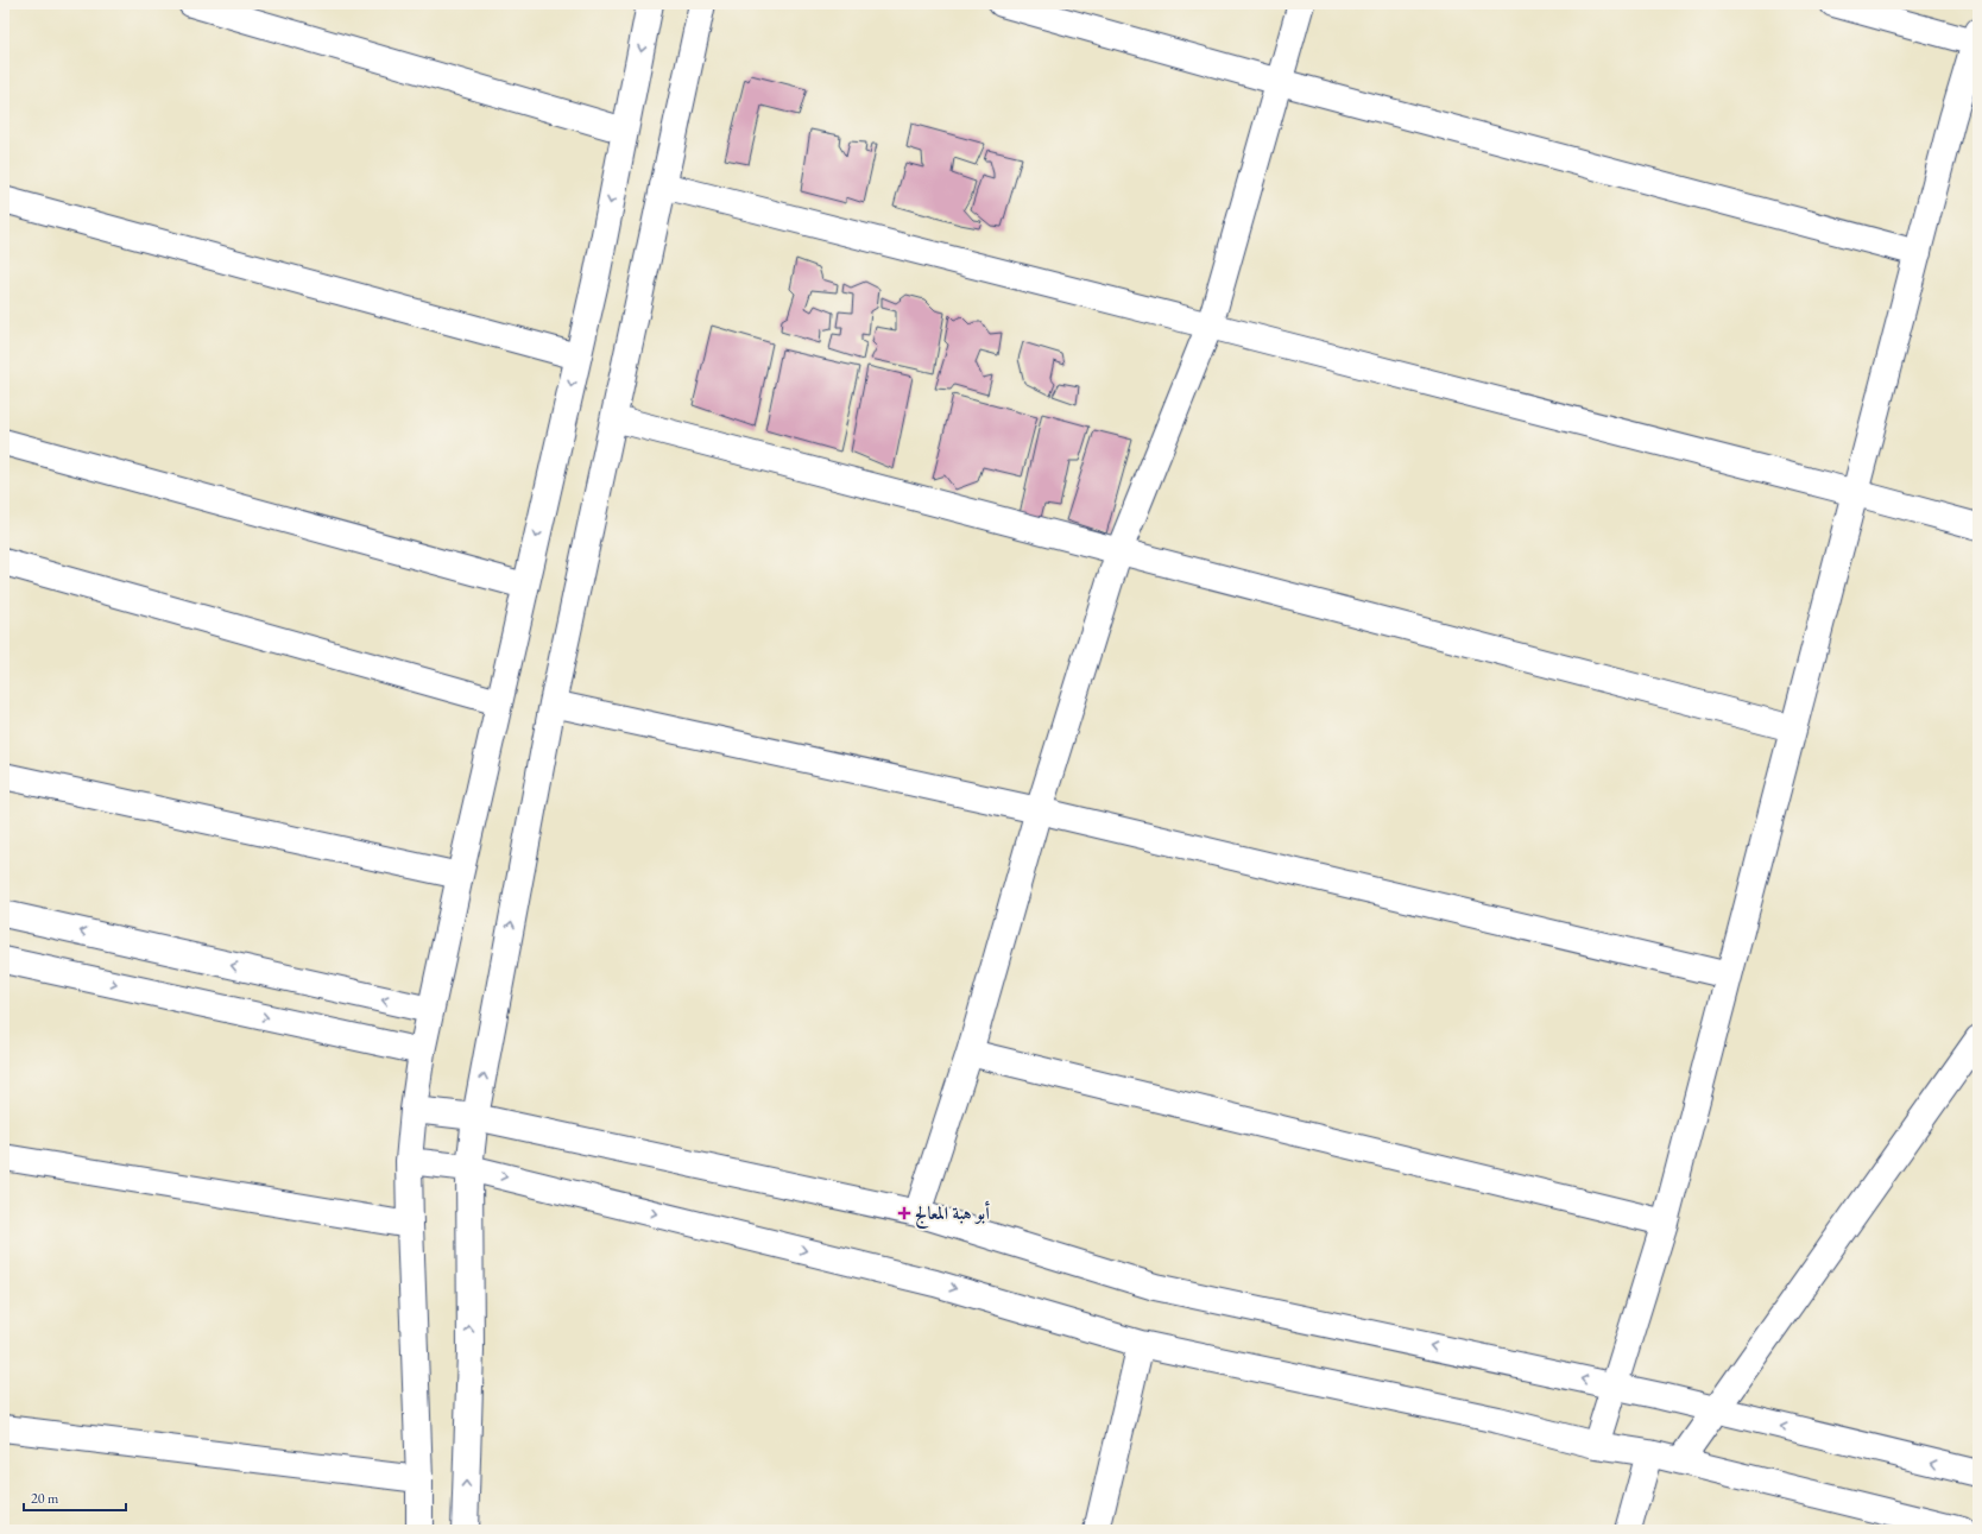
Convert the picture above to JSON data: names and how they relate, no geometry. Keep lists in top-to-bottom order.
{
  "places": {
    "health": ["أبو هبة المعالج"]
  },
  "scale_bar": "20 m"
}
